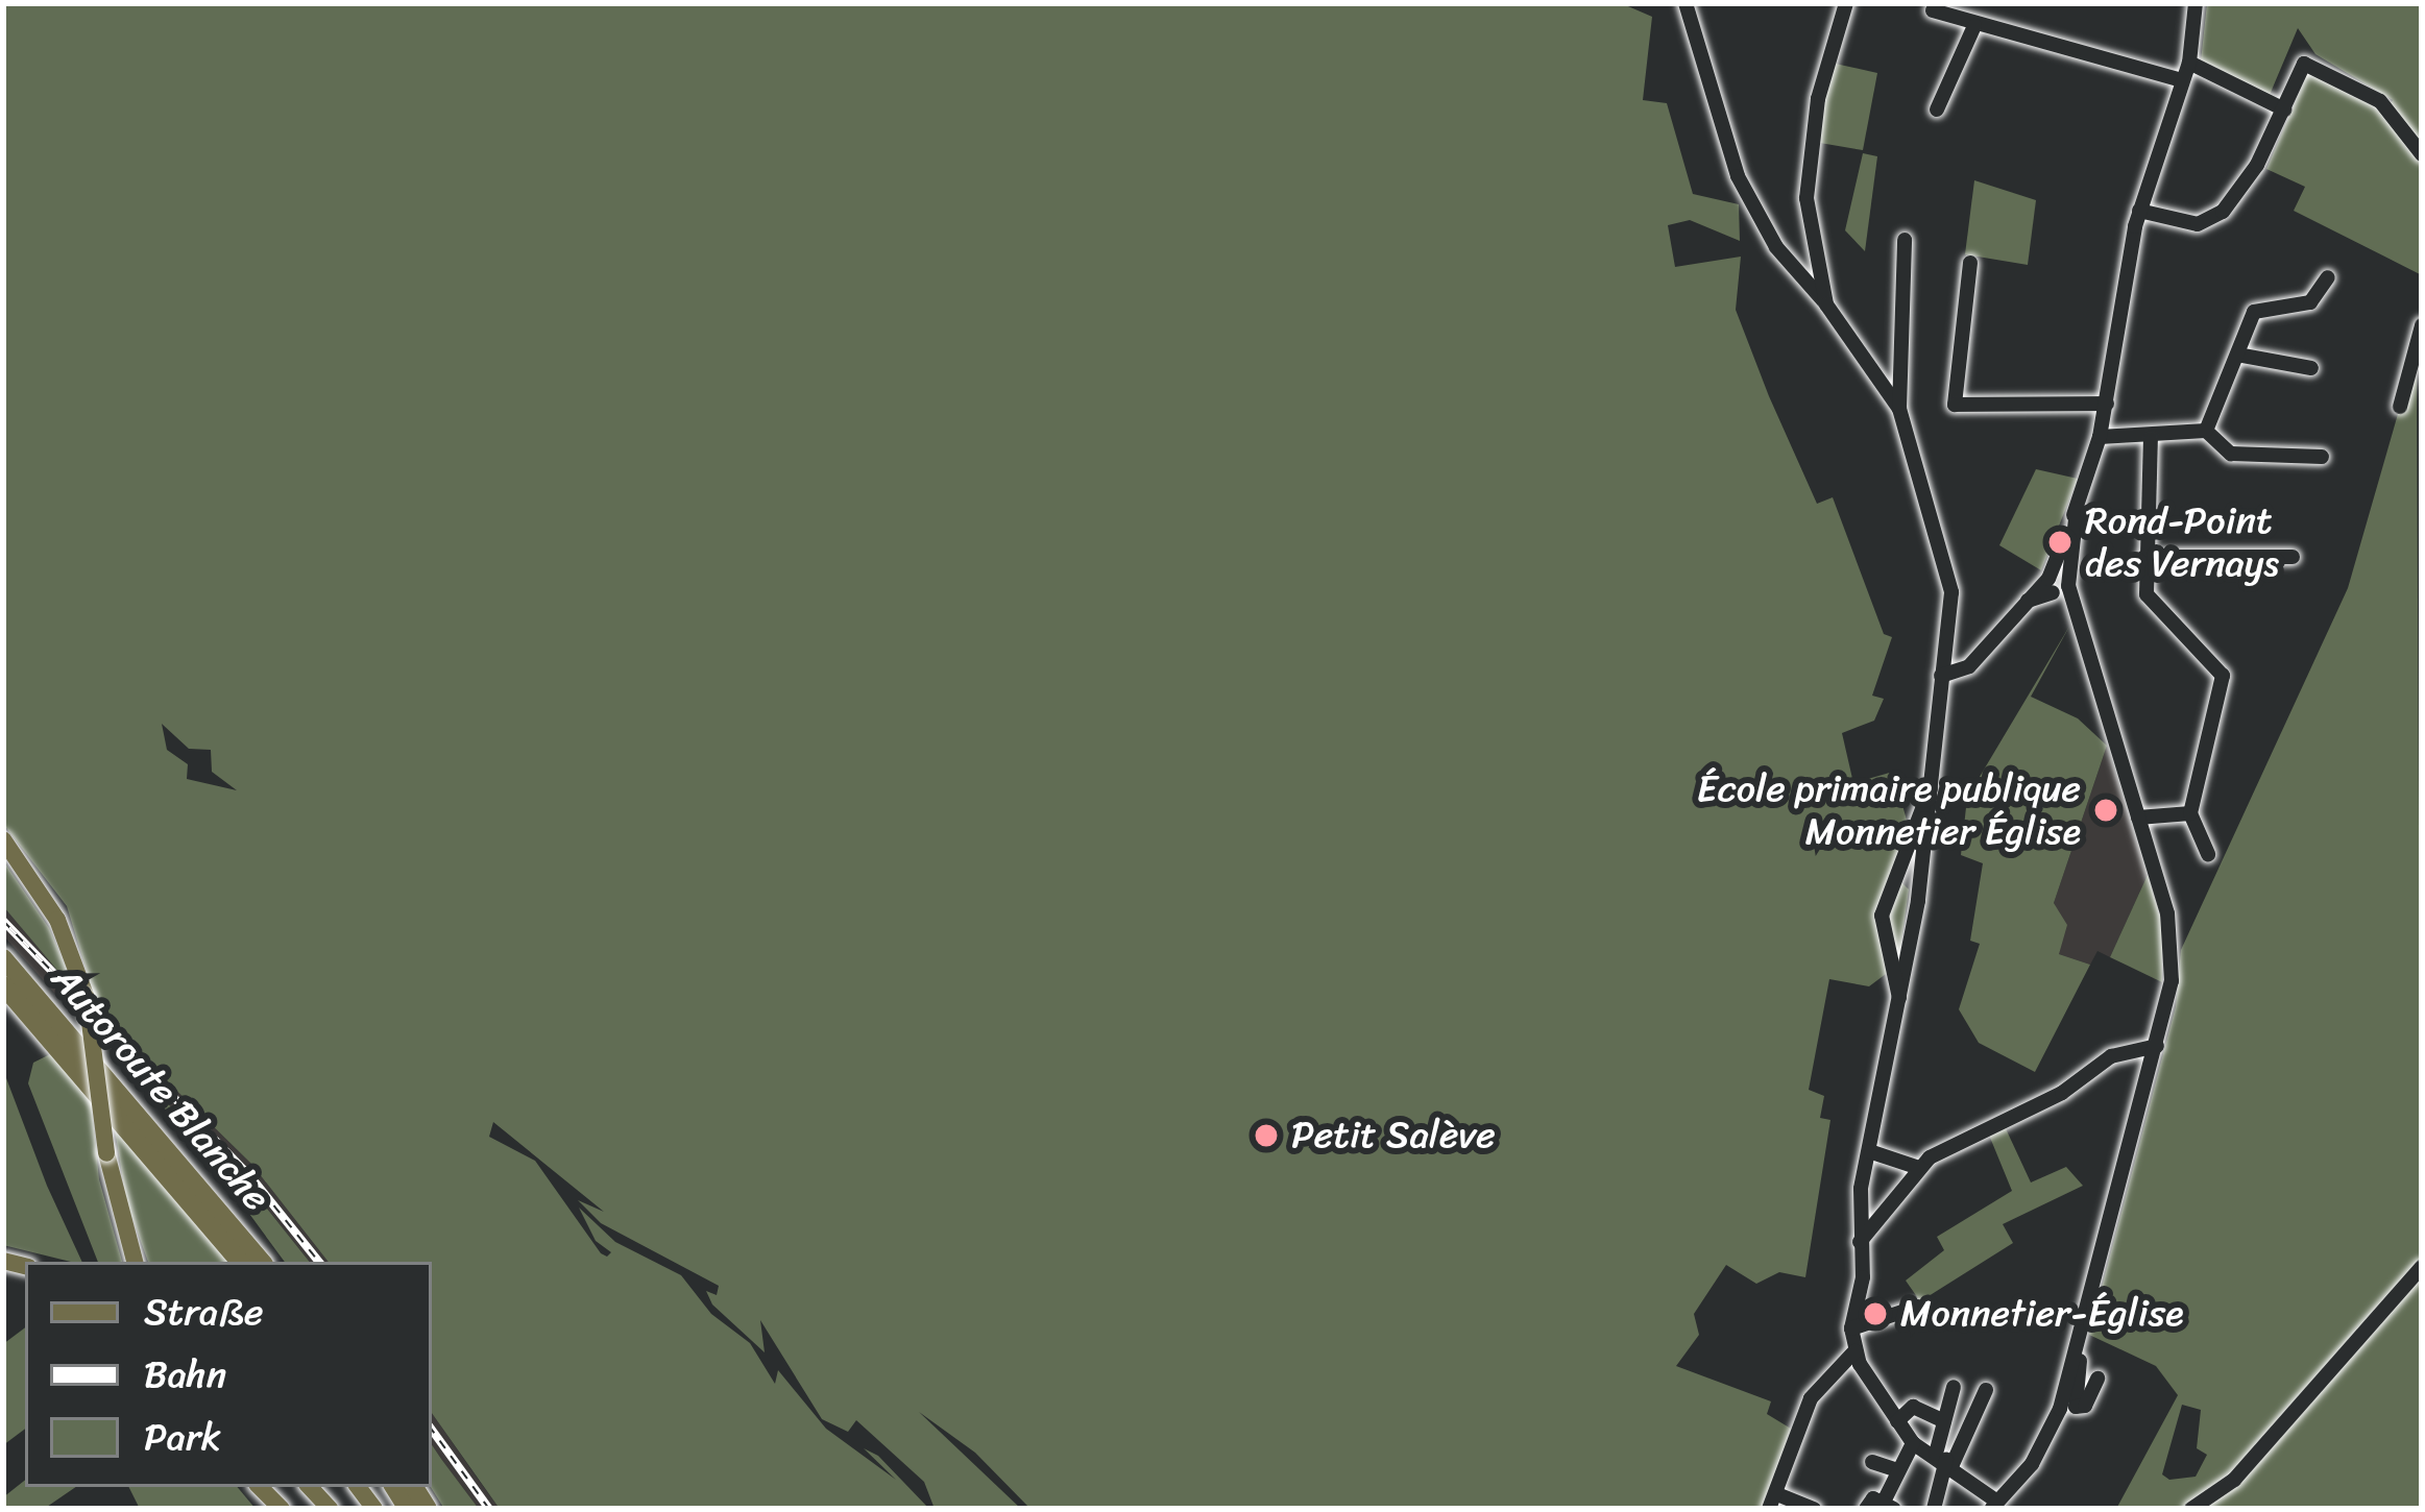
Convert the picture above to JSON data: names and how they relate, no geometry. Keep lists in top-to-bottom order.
{
  "streets": {
    "highway": ["Autoroute Blanche"]
  },
  "places": [
    "Rond-Point des Vernays",
    "École primaire publique Monnetier Église",
    "Petit Salève",
    "Monnetier-Église"
  ],
  "legend": ["Straße", "Bahn", "Park"]
}
